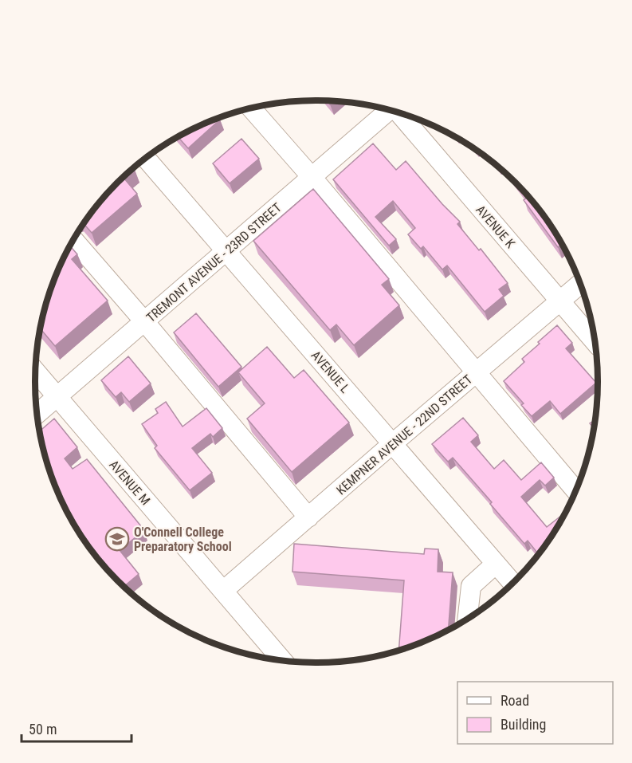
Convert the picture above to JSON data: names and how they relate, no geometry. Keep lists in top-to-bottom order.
{
  "streets": {
    "street": [
      "AVENUE K",
      "TREMONT AVENUE - 23RD STREET",
      "AVENUE L",
      "KEMPNER AVENUE - 22ND STREET",
      "AVENUE M"
    ]
  },
  "crossings": [
    ["AVENUE K", "KEMPNER AVENUE - 22ND STREET"],
    ["TREMONT AVENUE - 23RD STREET", "AVENUE L"],
    ["TREMONT AVENUE - 23RD STREET", "AVENUE M"],
    ["AVENUE L", "KEMPNER AVENUE - 22ND STREET"],
    ["KEMPNER AVENUE - 22ND STREET", "AVENUE M"]
  ],
  "places": {
    "school or university": ["O'Connell College Preparatory School"]
  },
  "legend": ["Road", "Building"],
  "scale_bar": "50 m"
}
